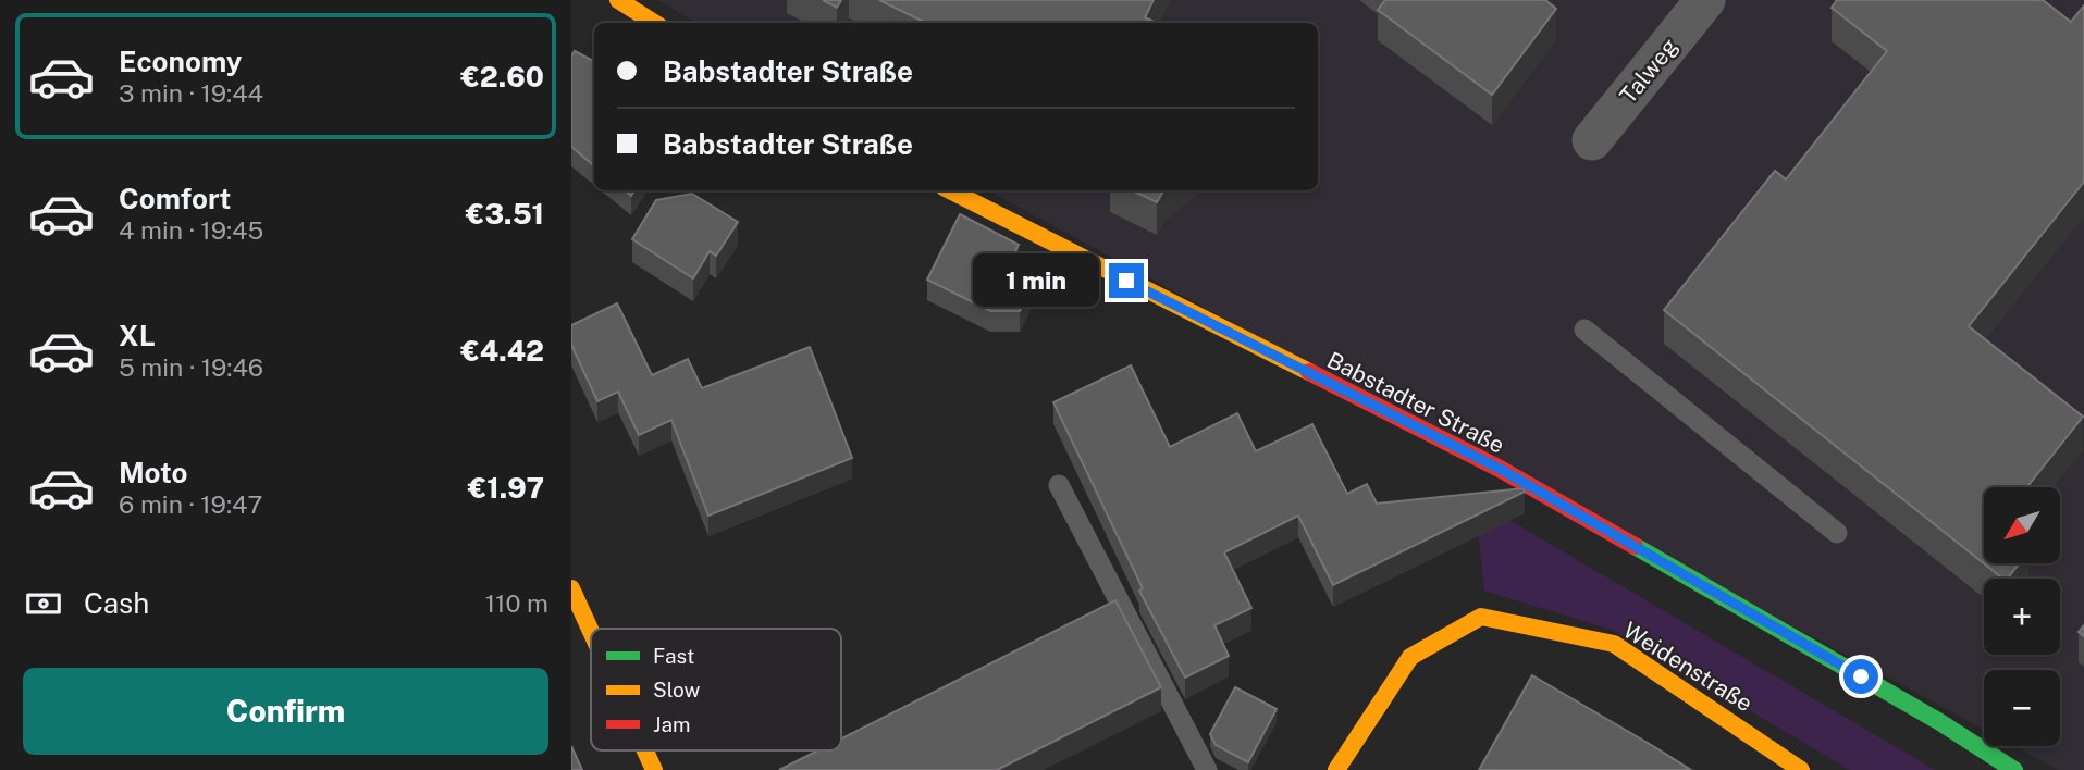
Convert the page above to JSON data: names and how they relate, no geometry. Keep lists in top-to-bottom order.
{
  "streets": {
    "street": ["Talweg", "Babstadter Straße", "Weidenstraße"]
  },
  "legend": ["Fast", "Slow", "Jam"],
  "north": "bottom left",
  "page": {
    "list": [
      {
        "name": "Economy",
        "note": "3 min · 19:44",
        "value": "€2.60"
      },
      {
        "name": "Comfort",
        "note": "4 min · 19:45",
        "value": "€3.51"
      },
      {
        "name": "XL",
        "note": "5 min · 19:46",
        "value": "€4.42"
      },
      {
        "name": "Moto",
        "note": "6 min · 19:47",
        "value": "€1.97"
      }
    ],
    "banner": ["Babstadter Straße", "Babstadter Straße"],
    "bubble": "1 min",
    "map_buttons": ["+", "−"],
    "pay": ["Cash", "110 m"],
    "buttons": "Confirm"
  }
}
